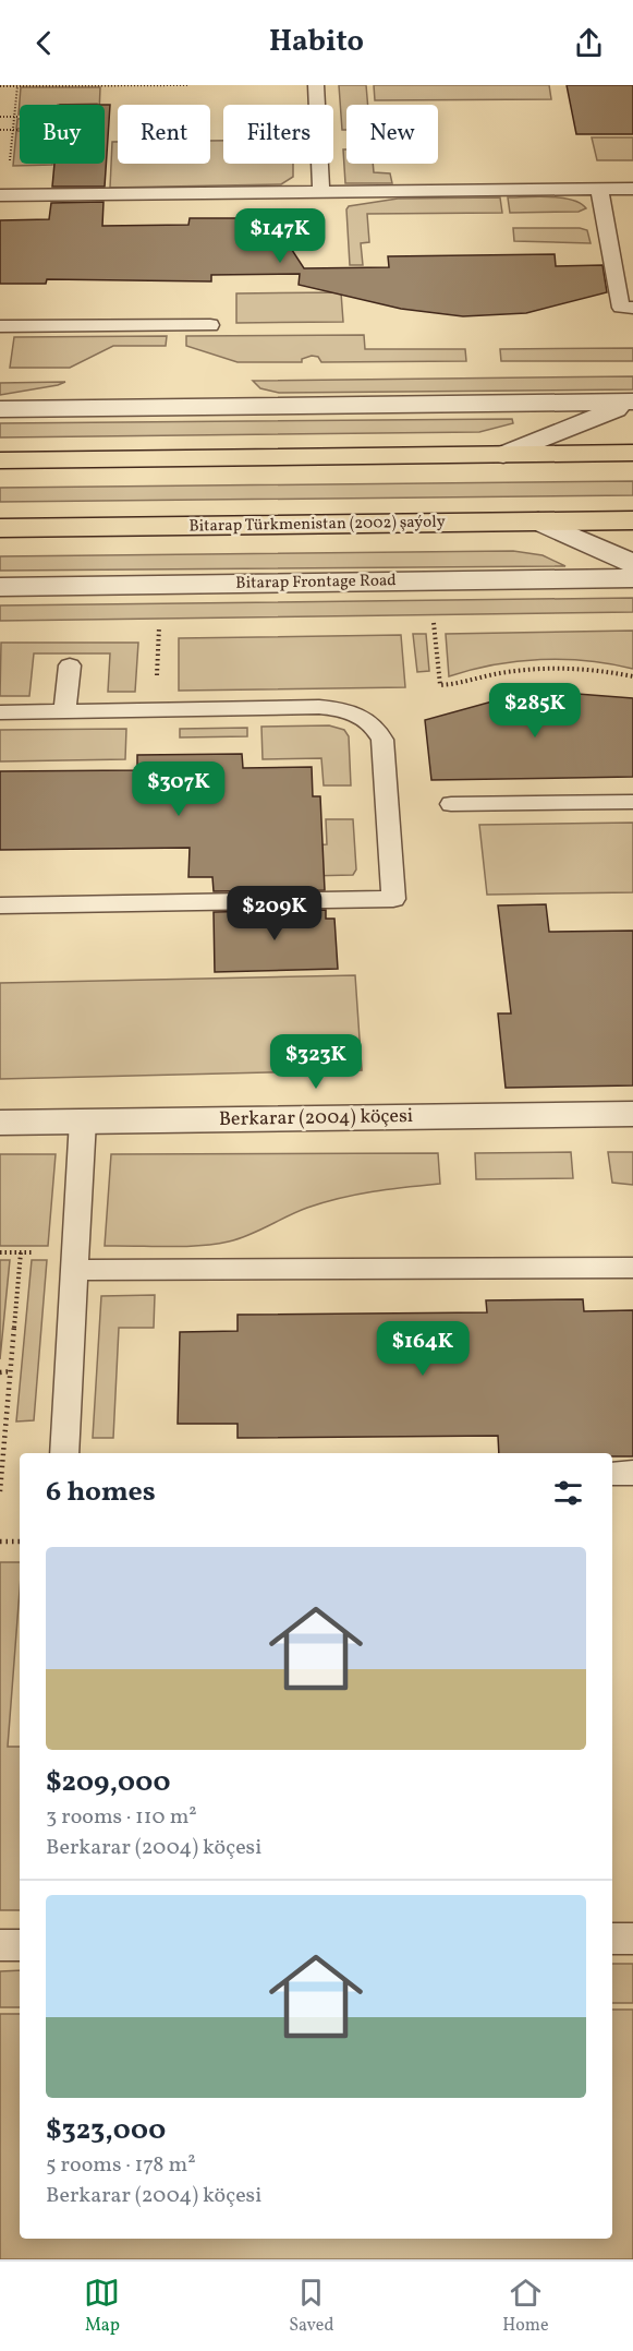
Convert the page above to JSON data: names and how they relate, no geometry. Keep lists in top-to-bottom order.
{
  "streets": {
    "main road": ["Bitarap Türkmenistan (2002) şaýoly"],
    "street": ["Bitarap Frontage Road", "Berkarar (2004) köçesi"]
  },
  "page": {
    "header": "Habito",
    "chip": [
      "Buy",
      "Rent",
      "Filters",
      "New"
    ],
    "price": [
      "$147K",
      "$285K",
      "$307K",
      "$209K",
      "$323K",
      "$164K"
    ],
    "heading": "6 homes",
    "list": [
      {
        "name": "$209,000",
        "note": "3 rooms · 110 m² · Berkarar (2004) köçesi"
      },
      {
        "name": "$323,000",
        "note": "5 rooms · 178 m² · Berkarar (2004) köçesi"
      }
    ],
    "tabs": ["Map", "Saved", "Home"]
  }
}
